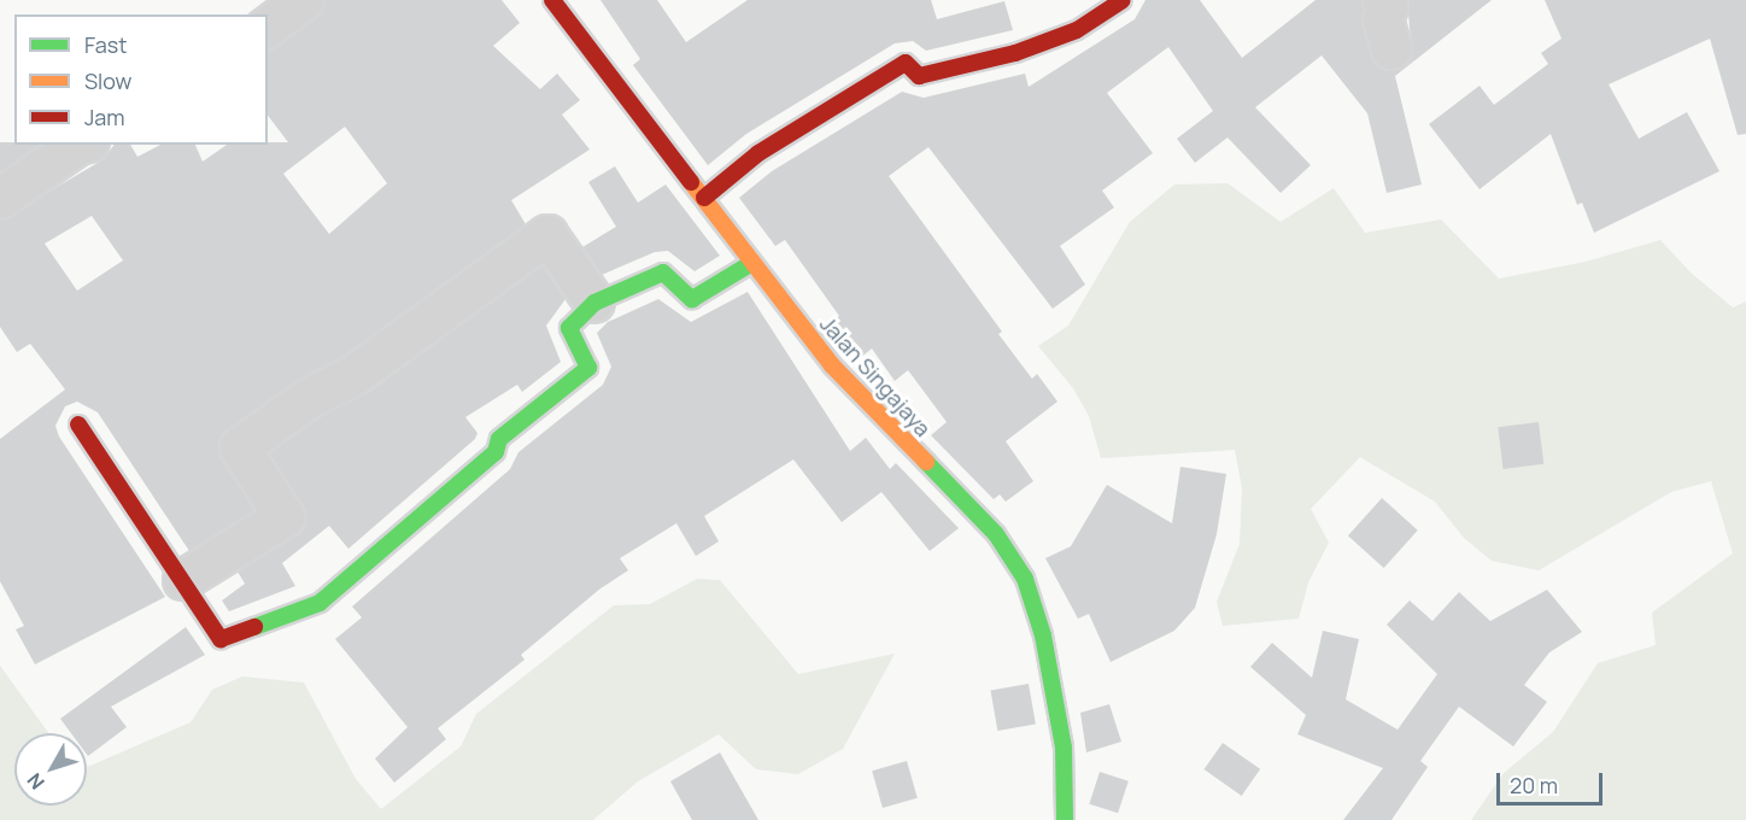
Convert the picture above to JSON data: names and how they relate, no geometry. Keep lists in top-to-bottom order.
{
  "streets": {
    "street": ["Jalan Singajaya"]
  },
  "legend": ["Fast", "Slow", "Jam"],
  "scale_bar": "20 m",
  "north": "bottom left"
}
